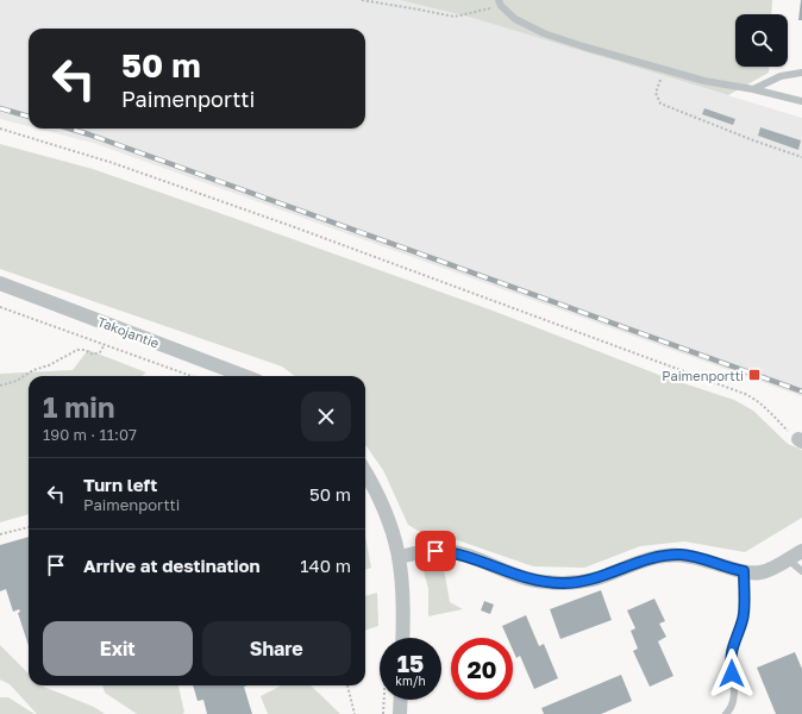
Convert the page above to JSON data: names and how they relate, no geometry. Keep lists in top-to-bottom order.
{
  "streets": {
    "street": ["Takojantie"]
  },
  "places": {
    "transit": ["Paimenportti"]
  },
  "page": {
    "turn": ["50 m", "Paimenportti"],
    "heading": ["1 min", "190 m · 11:07"],
    "list": [
      {
        "name": "Turn left",
        "note": "Paimenportti",
        "value": "50 m"
      },
      {
        "name": "Arrive at destination",
        "value": "140 m"
      }
    ],
    "buttons": ["Exit", "Share"],
    "speed": "15 km/h",
    "limit": "20"
  }
}
